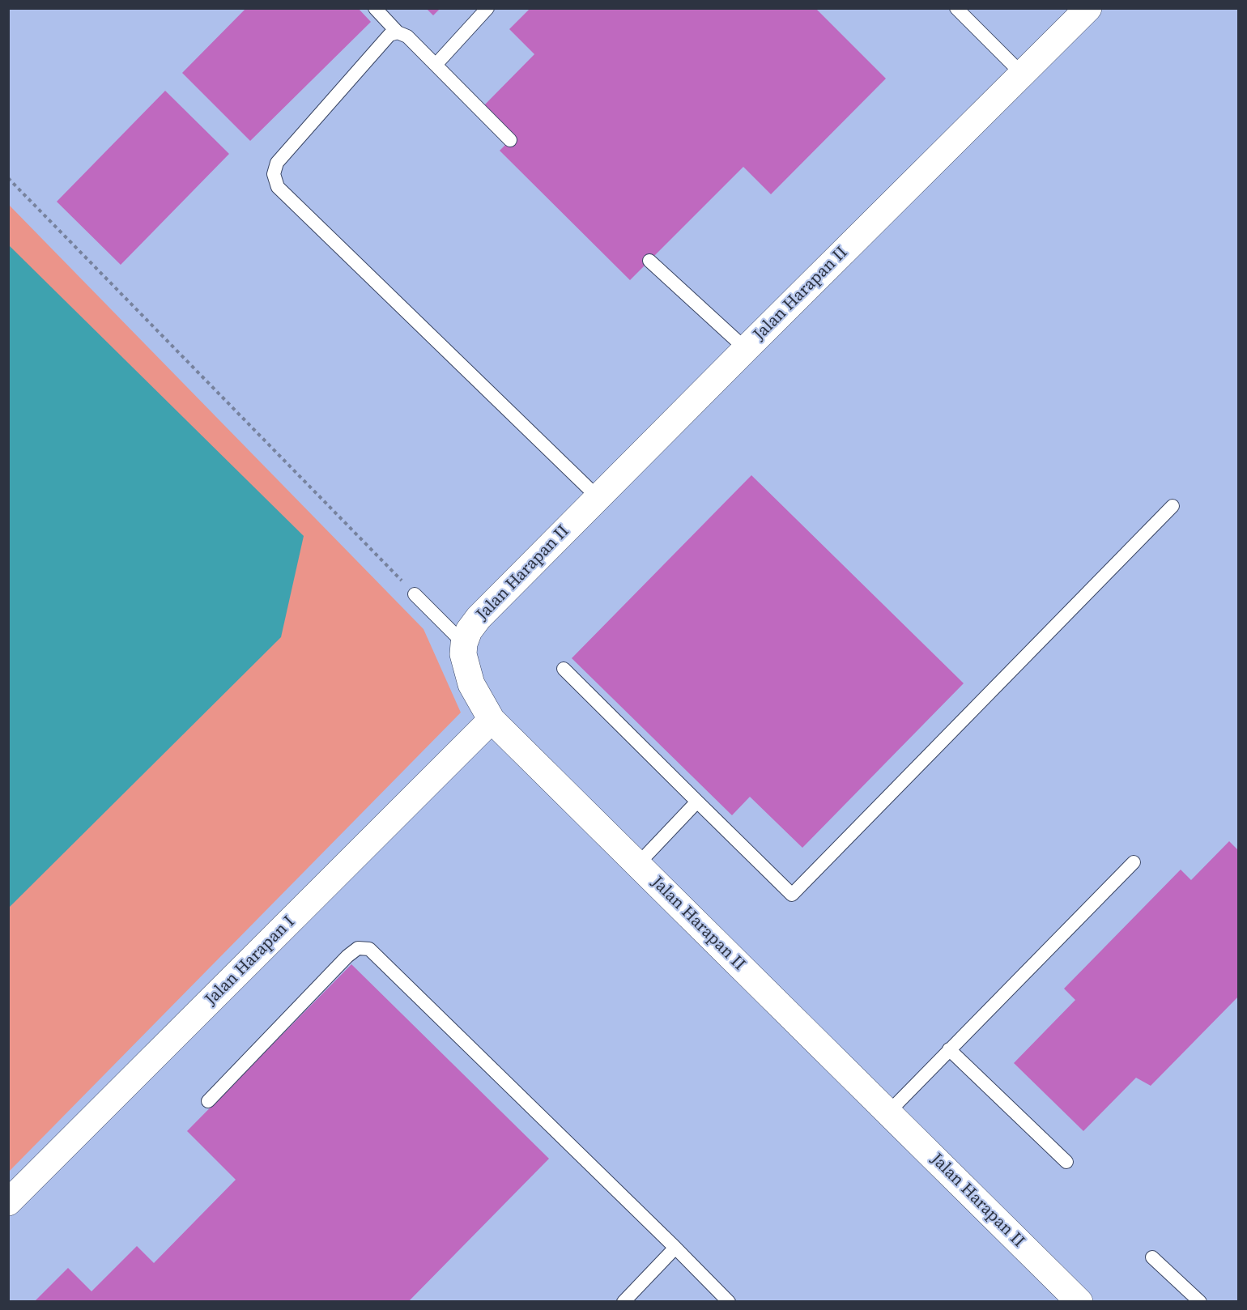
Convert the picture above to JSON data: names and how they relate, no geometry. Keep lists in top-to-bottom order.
{
  "streets": {
    "street": ["Jalan Harapan II", "Jalan Harapan I"]
  },
  "crossings": [
    ["Jalan Harapan II", "Jalan Harapan I"]
  ]
}
